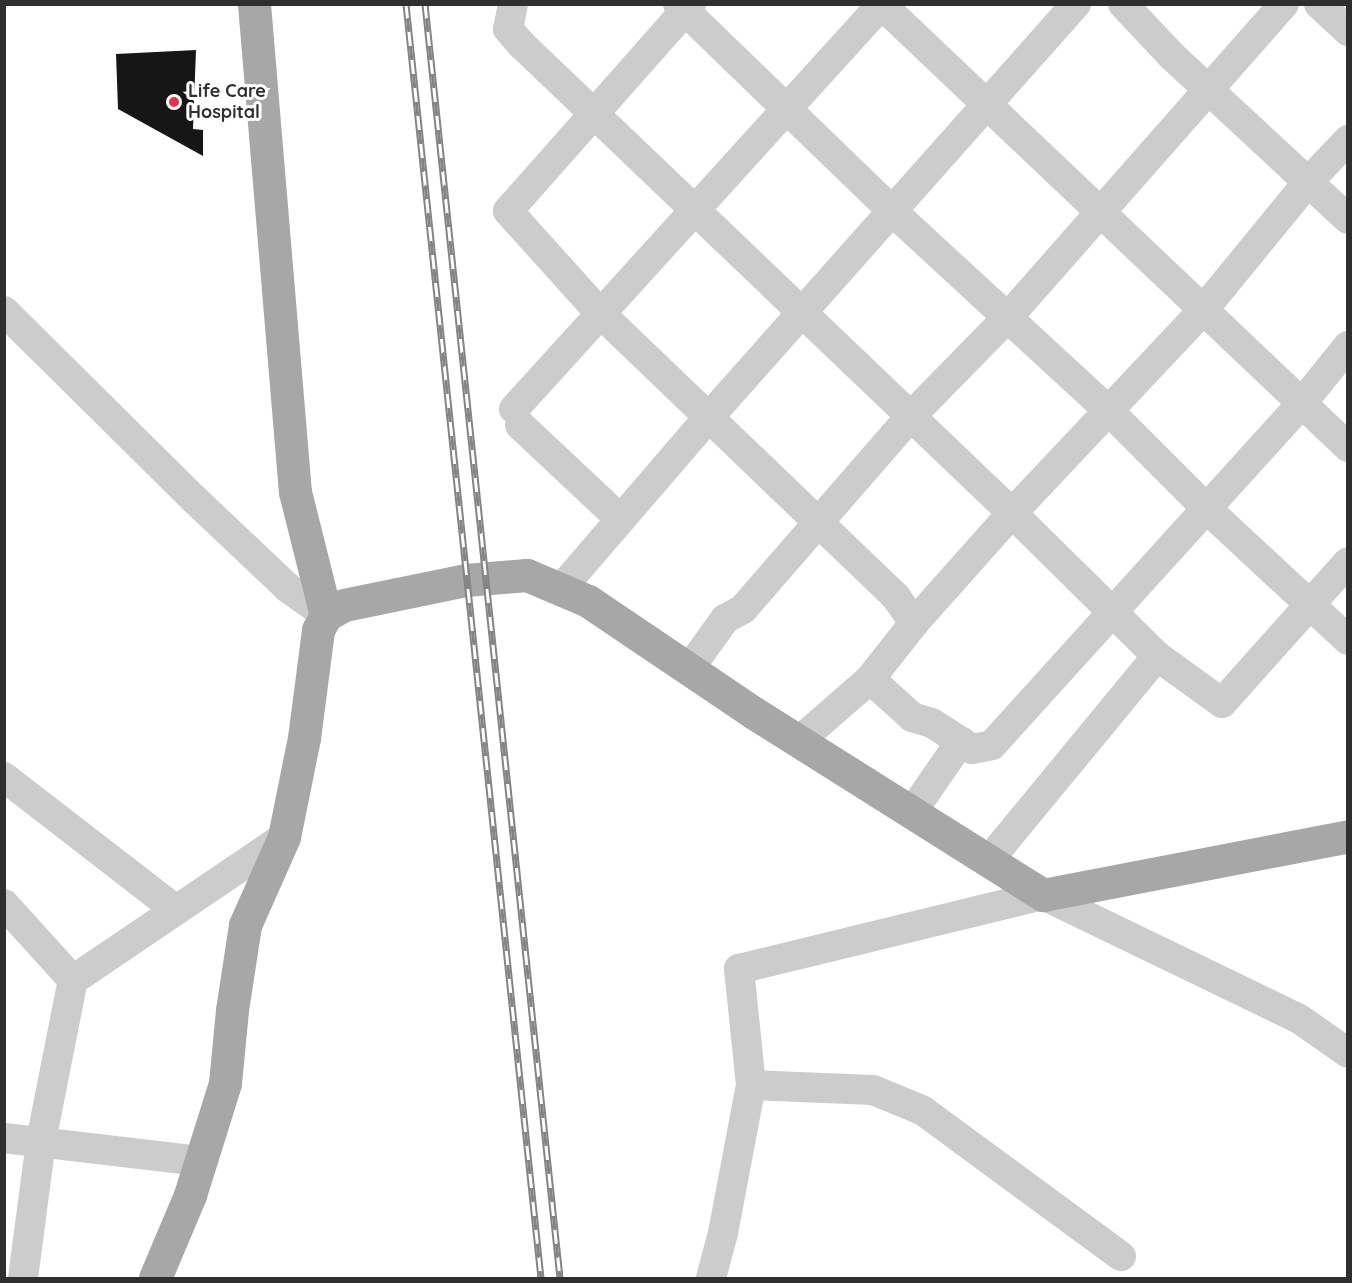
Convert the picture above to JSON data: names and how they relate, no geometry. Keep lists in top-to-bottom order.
{
  "places": ["Life Care Hospital"]
}
